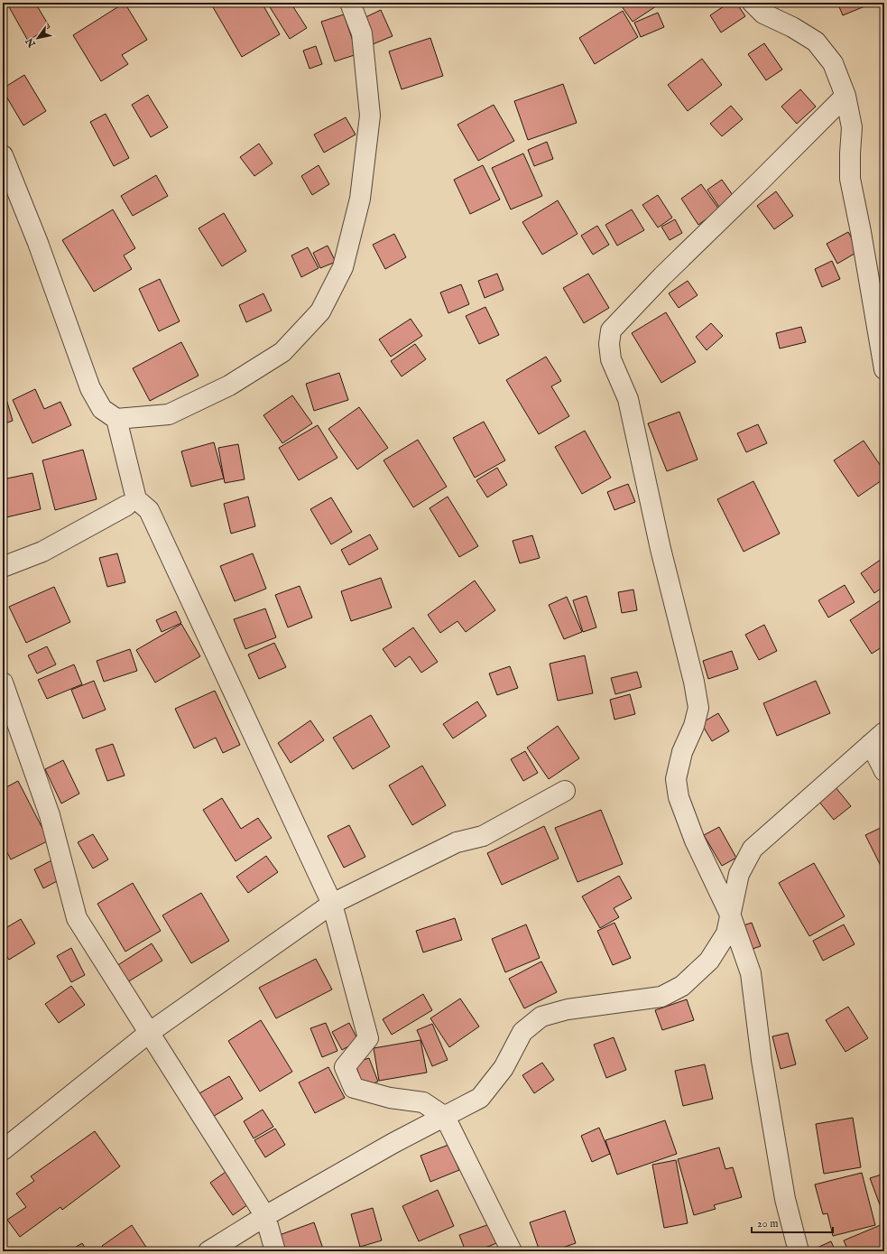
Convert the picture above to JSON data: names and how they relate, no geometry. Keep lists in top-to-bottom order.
{
  "scale_bar": "20 m",
  "north": "bottom left"
}
